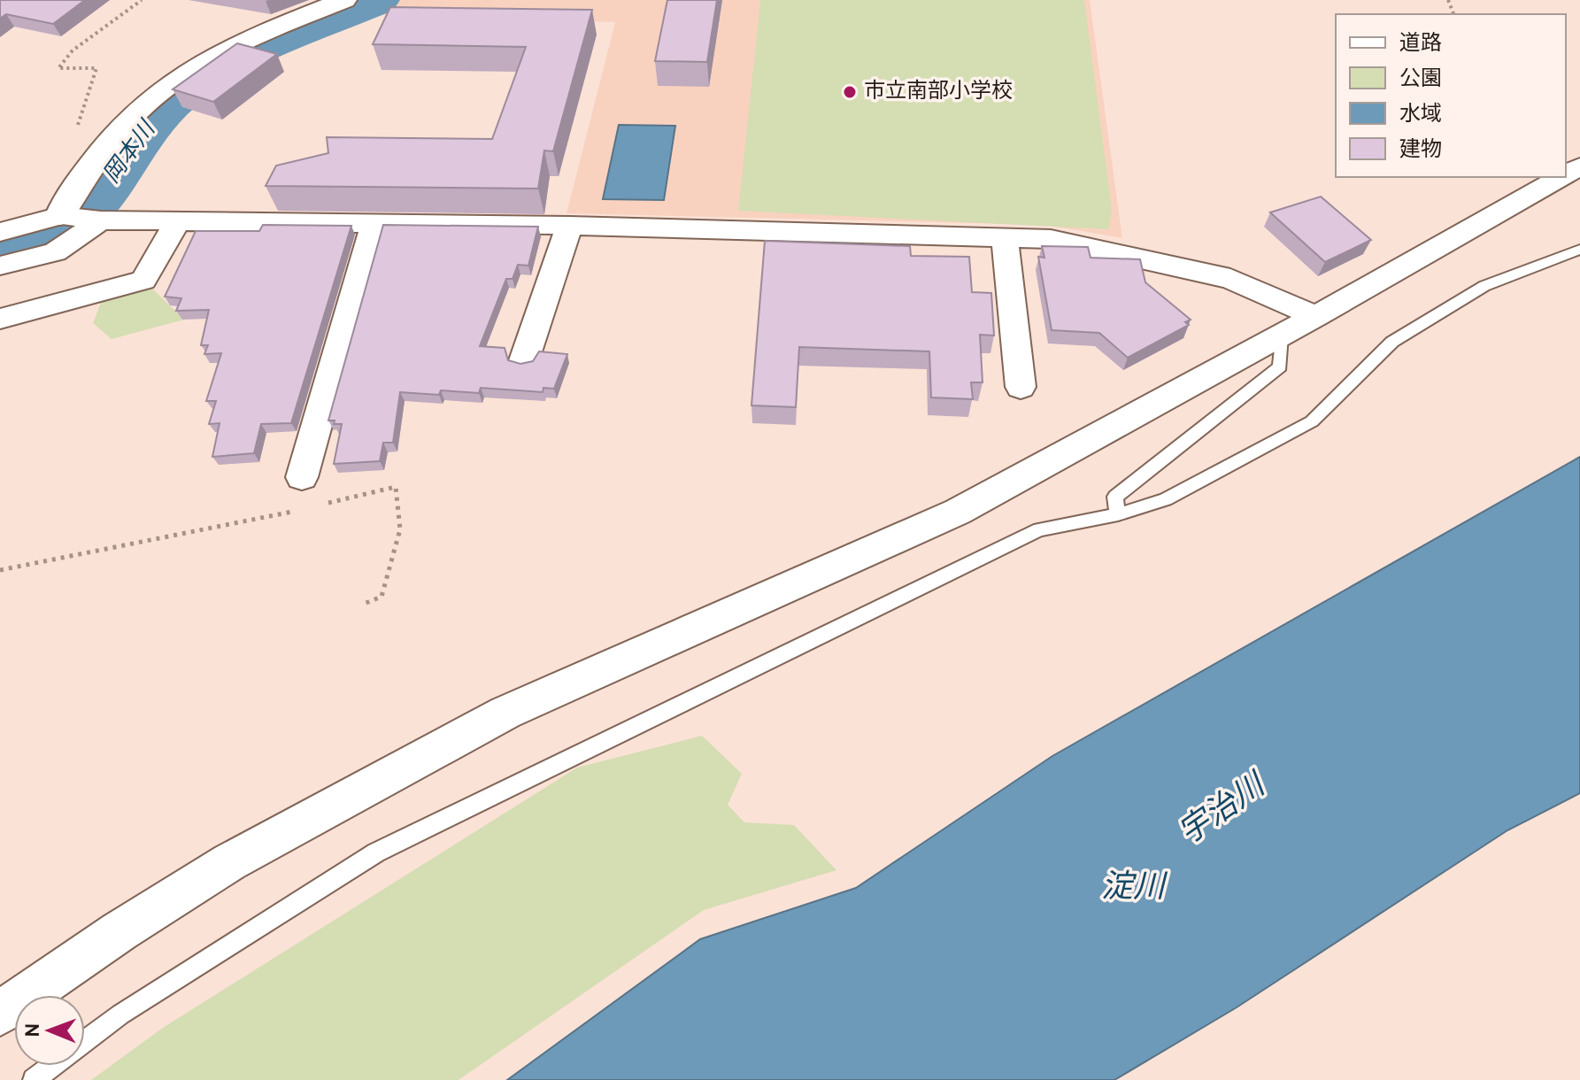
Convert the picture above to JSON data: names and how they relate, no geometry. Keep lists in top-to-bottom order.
{
  "water": ["岡本川", "宇治川", "淀川"],
  "places": ["市立南部小学校"],
  "legend": [
    "道路",
    "公園",
    "水域",
    "建物"
  ],
  "north": "left"
}
